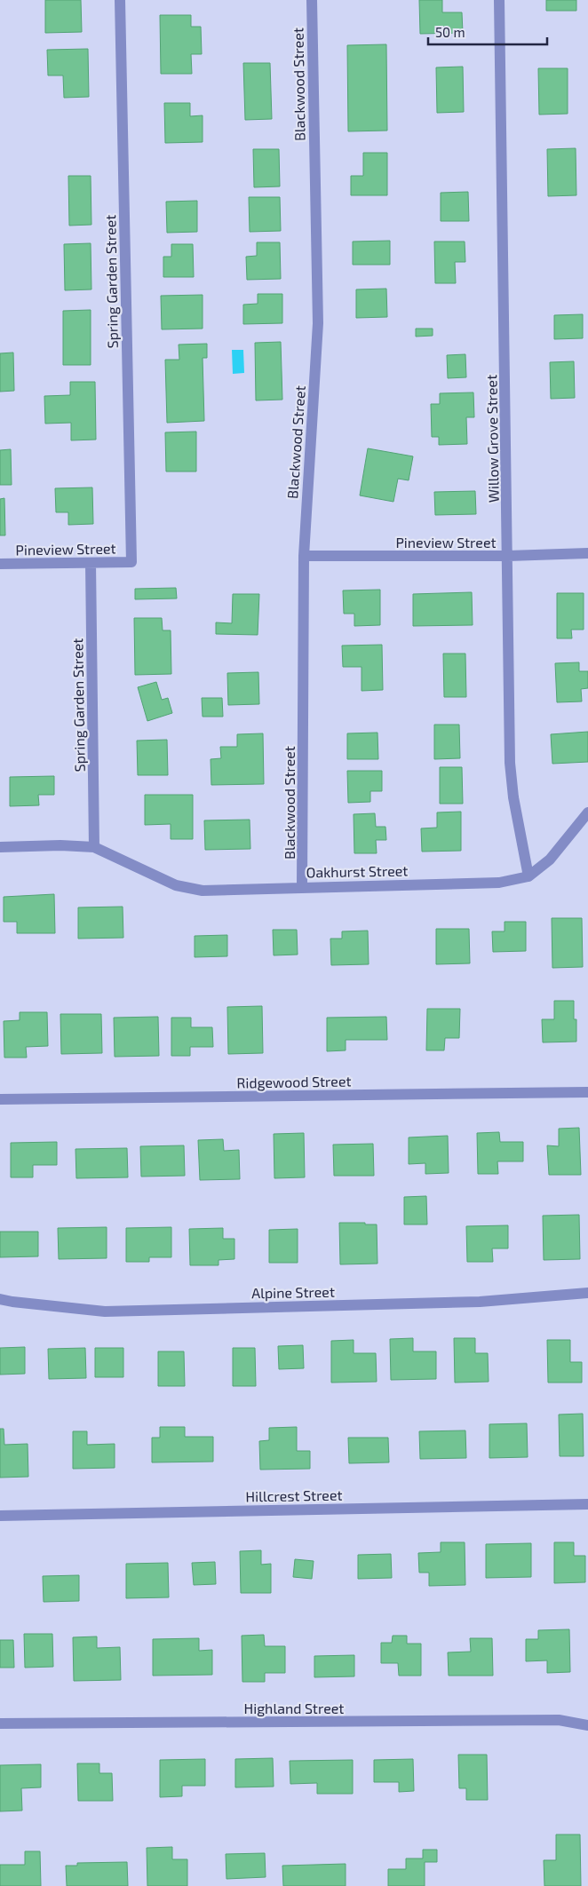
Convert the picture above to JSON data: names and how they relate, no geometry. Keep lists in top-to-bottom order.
{
  "streets": {
    "street": [
      "Blackwood Street",
      "Spring Garden Street",
      "Willow Grove Street",
      "Pineview Street",
      "Oakhurst Street",
      "Ridgewood Street",
      "Alpine Street",
      "Hillcrest Street",
      "Highland Street"
    ]
  },
  "crossings": [
    ["Blackwood Street", "Pineview Street"],
    ["Blackwood Street", "Oakhurst Street"],
    ["Spring Garden Street", "Pineview Street"],
    ["Spring Garden Street", "Oakhurst Street"],
    ["Willow Grove Street", "Pineview Street"],
    ["Willow Grove Street", "Oakhurst Street"]
  ],
  "scale_bar": "50 m"
}
